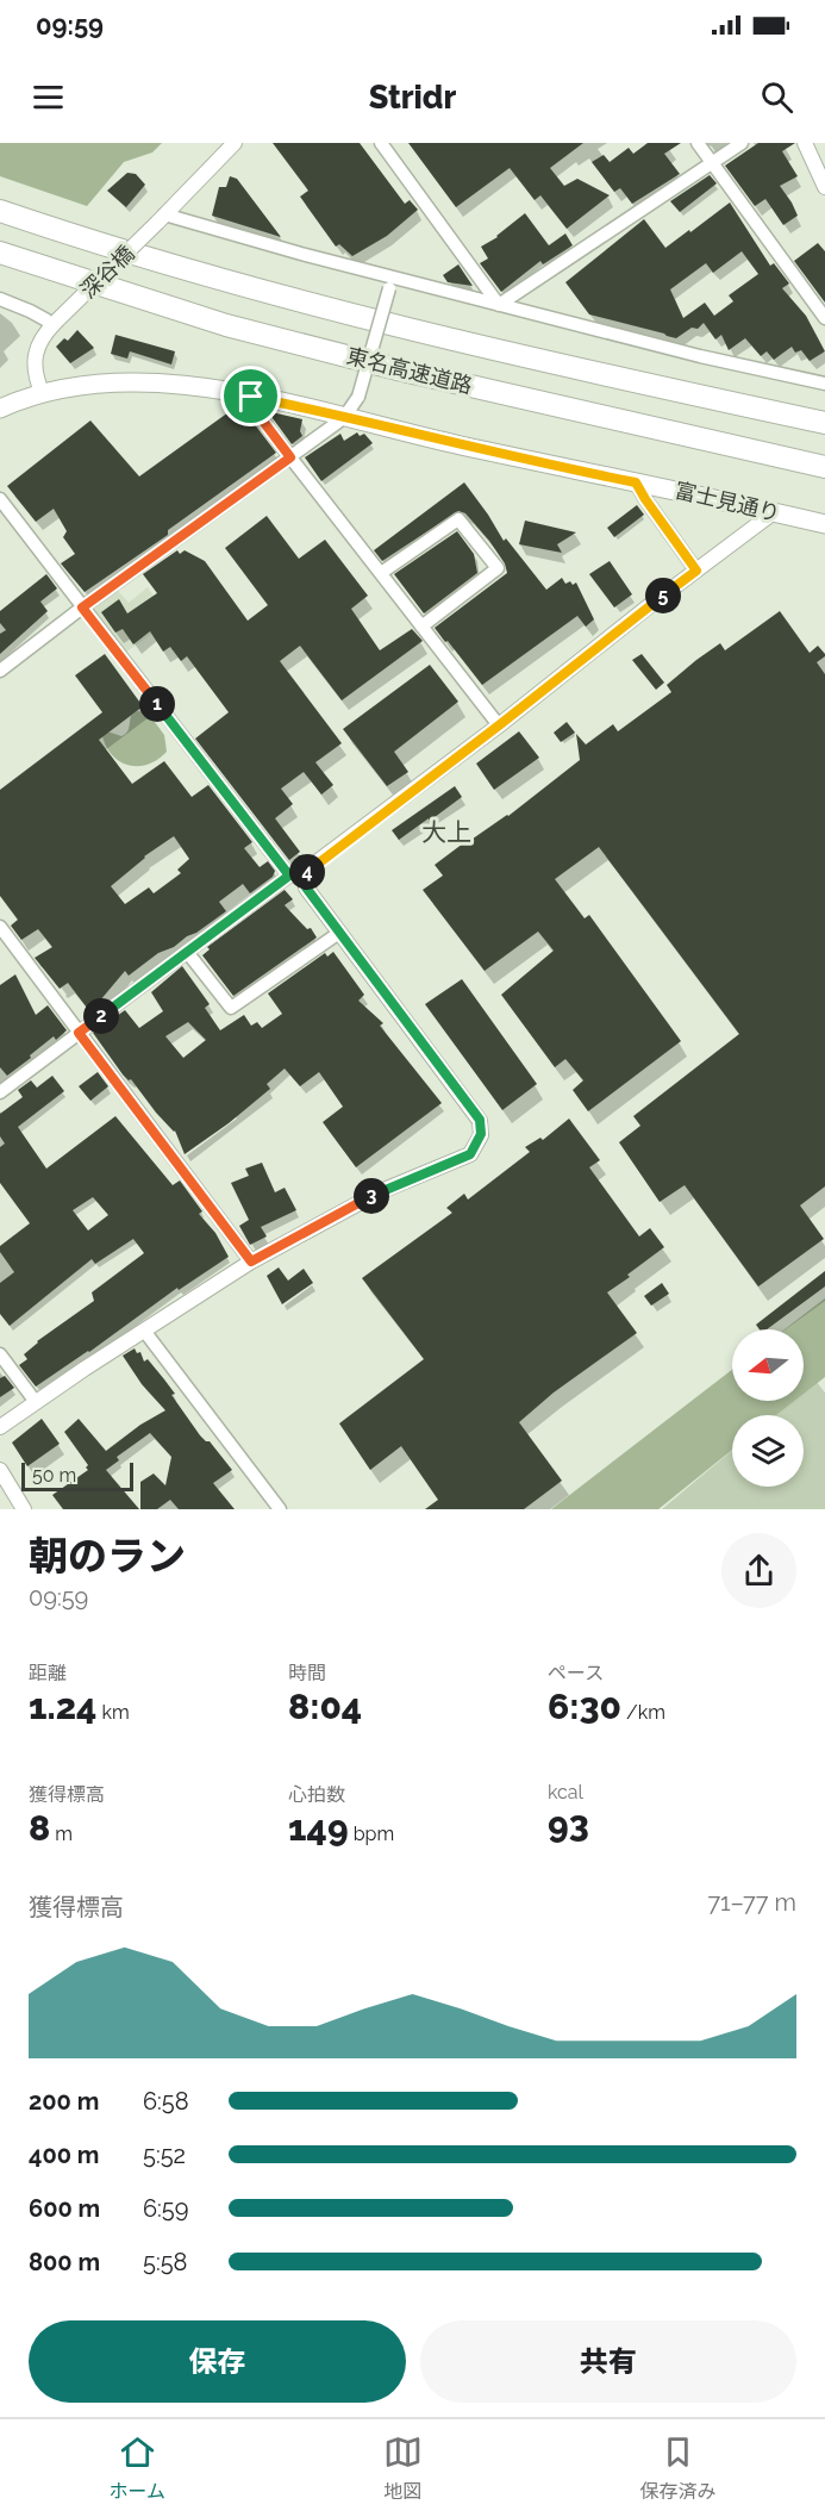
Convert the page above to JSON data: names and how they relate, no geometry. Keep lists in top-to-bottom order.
{
  "streets": {
    "highway": ["東名高速道路"],
    "main road": ["富士見通り"],
    "street": ["深谷橋"]
  },
  "crossings": [
    ["深谷橋", "富士見通り"]
  ],
  "districts": ["大上"],
  "scale_bar": "50 m",
  "north": "left",
  "page": {
    "status": "09:59",
    "header": "Stridr",
    "pins": [
      "5",
      "1",
      "4",
      "2",
      "3"
    ],
    "scale": "50 m",
    "heading": ["朝のラン", "09:59"],
    "stats": [
      ["距離", "1.24 km"],
      ["時間", "8:04"],
      ["ペース", "6:30 /km"],
      ["獲得標高", "8 m"],
      ["心拍数", "149 bpm"],
      ["kcal", "93"]
    ],
    "chart": ["獲得標高", "71–77 m"],
    "list": [
      {
        "name": "200 m",
        "note": "6:58"
      },
      {
        "name": "400 m",
        "note": "5:52"
      },
      {
        "name": "600 m",
        "note": "6:59"
      },
      {
        "name": "800 m",
        "note": "5:58"
      }
    ],
    "buttons": ["保存", "共有"],
    "tabs": ["ホーム", "地図", "保存済み"]
  }
}
